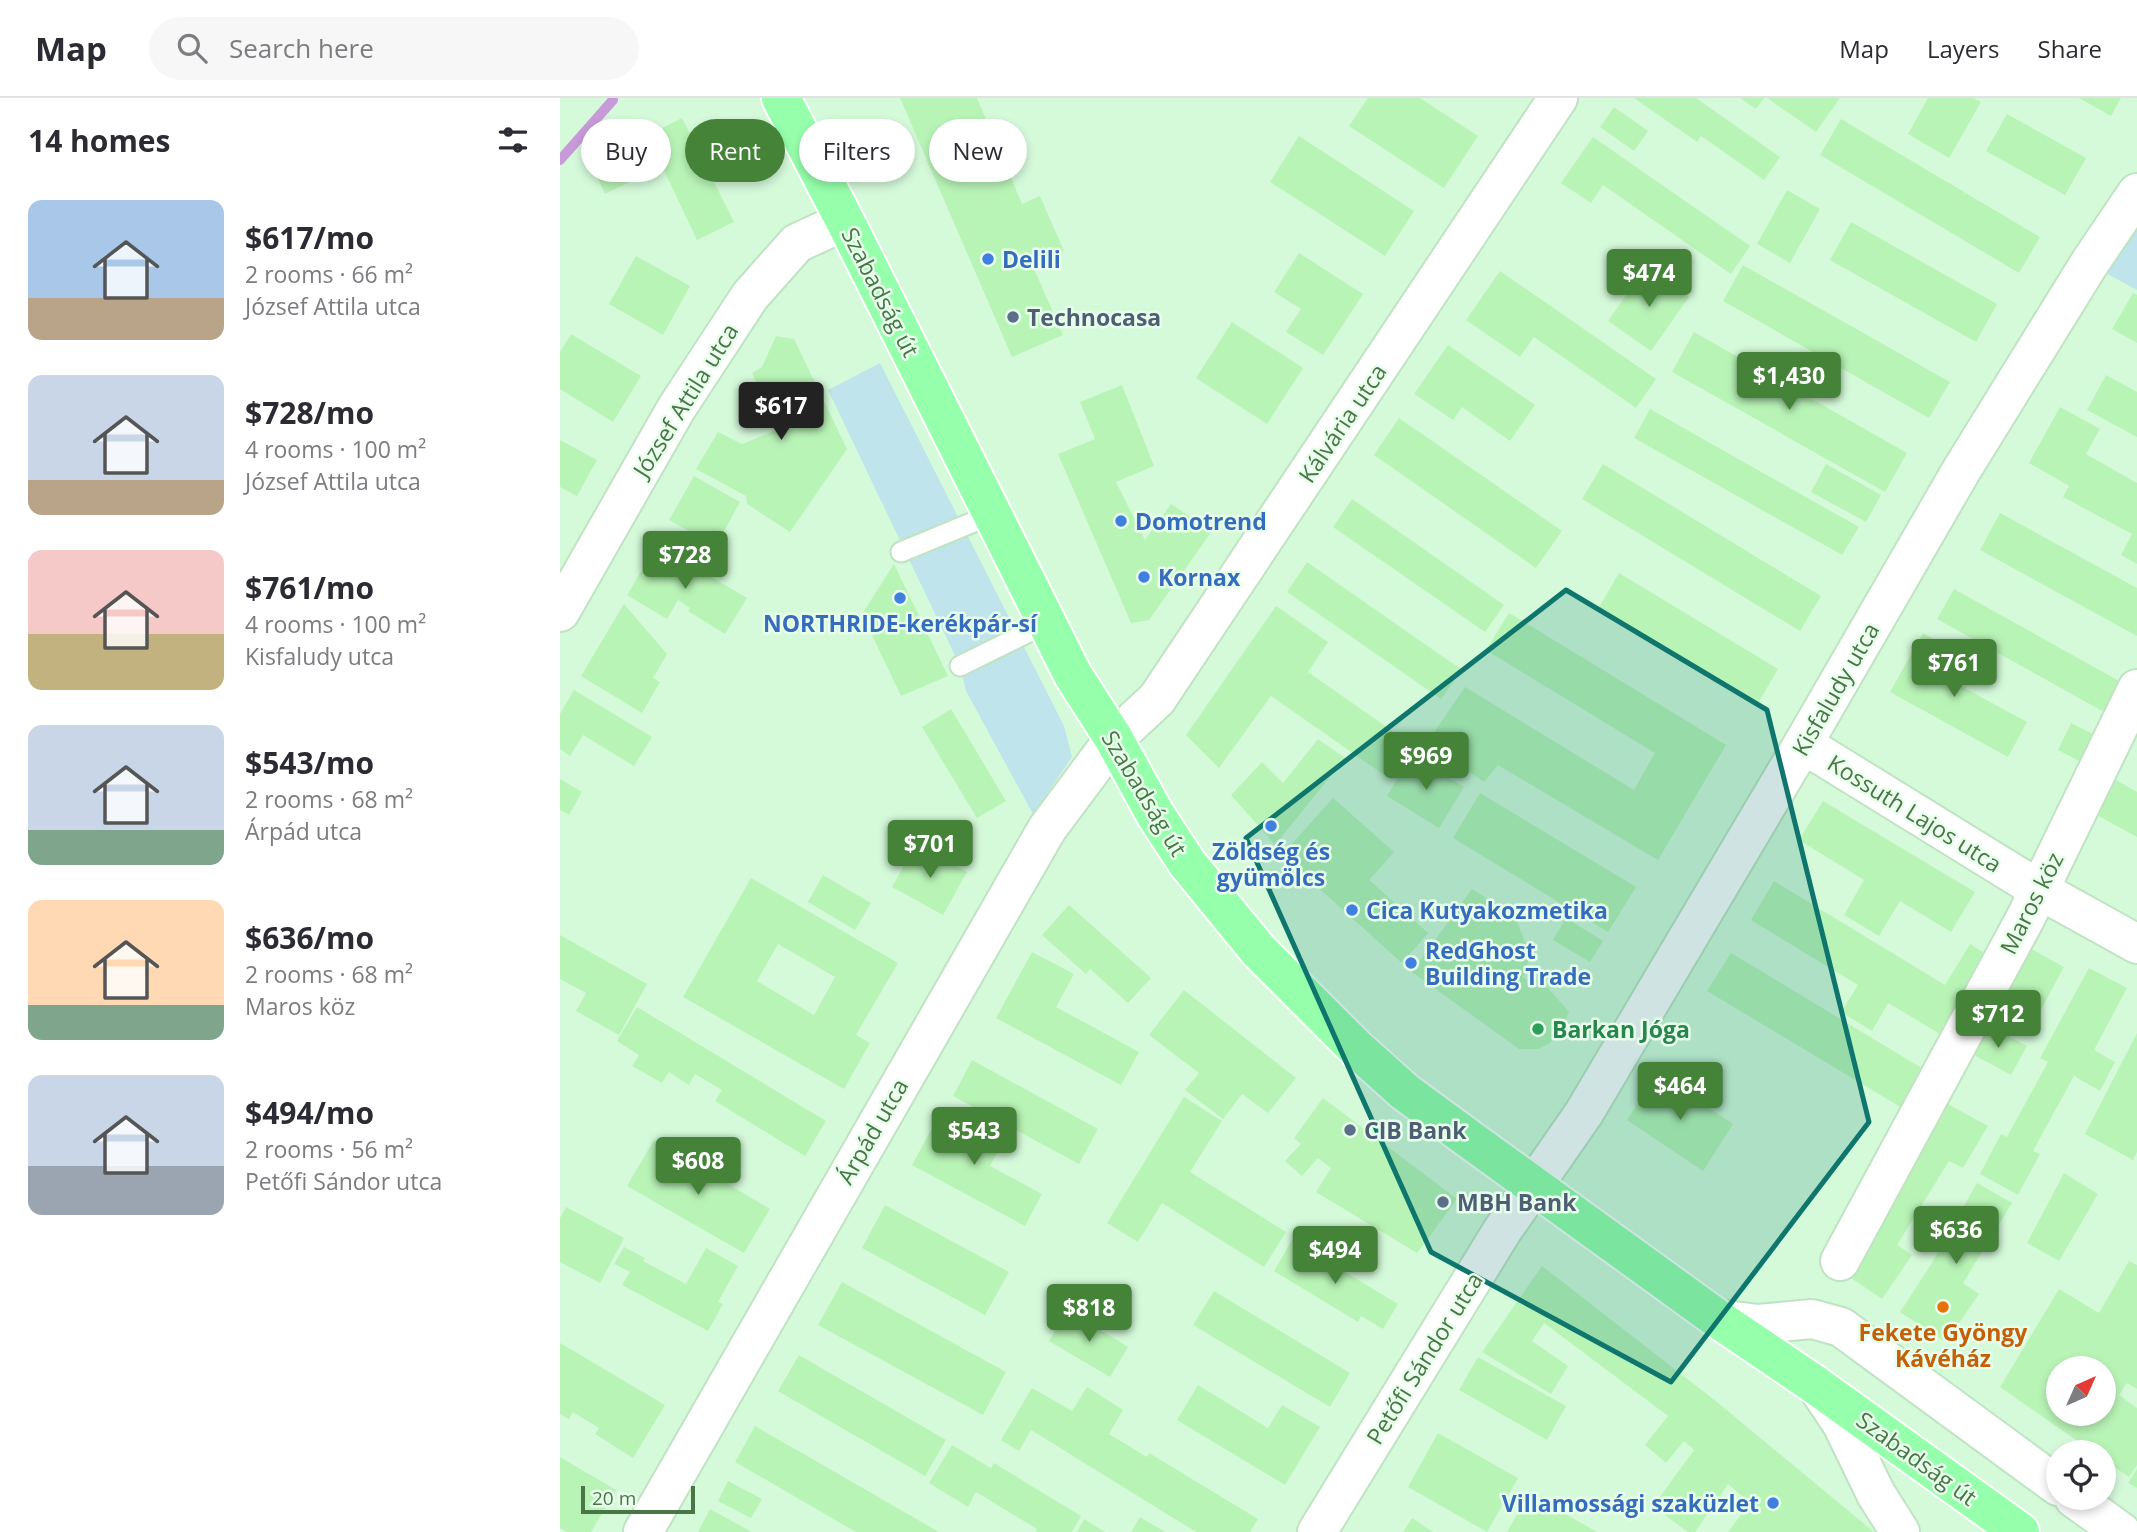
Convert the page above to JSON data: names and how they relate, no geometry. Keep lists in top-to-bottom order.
{
  "streets": {
    "main road": ["Szabadság út"],
    "street": [
      "József Attila utca",
      "Kálvária utca",
      "Kisfaludy utca",
      "Kossuth Lajos utca",
      "Maros köz",
      "Árpád utca",
      "Petőfi Sándor utca"
    ]
  },
  "crossings": [
    ["Szabadság út", "József Attila utca"],
    ["Szabadság út", "Kálvária utca"],
    ["Szabadság út", "Kisfaludy utca"],
    ["Szabadság út", "Árpád utca"],
    ["Szabadság út", "Petőfi Sándor utca"],
    ["Kálvária utca", "Árpád utca"],
    ["Kisfaludy utca", "Kossuth Lajos utca"],
    ["Kisfaludy utca", "Petőfi Sándor utca"],
    ["Kossuth Lajos utca", "Maros köz"]
  ],
  "places": [
    "Delili",
    "Technocasa",
    "Domotrend",
    "Kornax",
    "NORTHRIDE-kerékpár-sí",
    "Zöldség és gyümölcs",
    "Cica Kutyakozmetika",
    "RedGhost Building Trade",
    "Barkan Jóga",
    "CIB Bank",
    "MBH Bank",
    "Fekete Gyöngy Kávéház",
    "Villamossági szaküzlet"
  ],
  "scale_bar": "20 m",
  "north": "top right",
  "page": {
    "header": "Map",
    "search": "Search here",
    "nav": ["Map", "Layers", "Share"],
    "heading": "14 homes",
    "chip": [
      "Buy",
      "Rent",
      "Filters",
      "New"
    ],
    "list": [
      {
        "name": "$617/mo",
        "note": "2 rooms · 66 m² · József Attila utca"
      },
      {
        "name": "$728/mo",
        "note": "4 rooms · 100 m² · József Attila utca"
      },
      {
        "name": "$761/mo",
        "note": "4 rooms · 100 m² · Kisfaludy utca"
      },
      {
        "name": "$543/mo",
        "note": "2 rooms · 68 m² · Árpád utca"
      },
      {
        "name": "$636/mo",
        "note": "2 rooms · 68 m² · Maros köz"
      },
      {
        "name": "$494/mo",
        "note": "2 rooms · 56 m² · Petőfi Sándor utca"
      }
    ],
    "price": [
      "$474",
      "$1,430",
      "$617",
      "$728",
      "$761",
      "$969",
      "$701",
      "$712",
      "$464",
      "$543",
      "$608",
      "$636",
      "$494",
      "$818"
    ],
    "scale": "20 m"
  }
}
